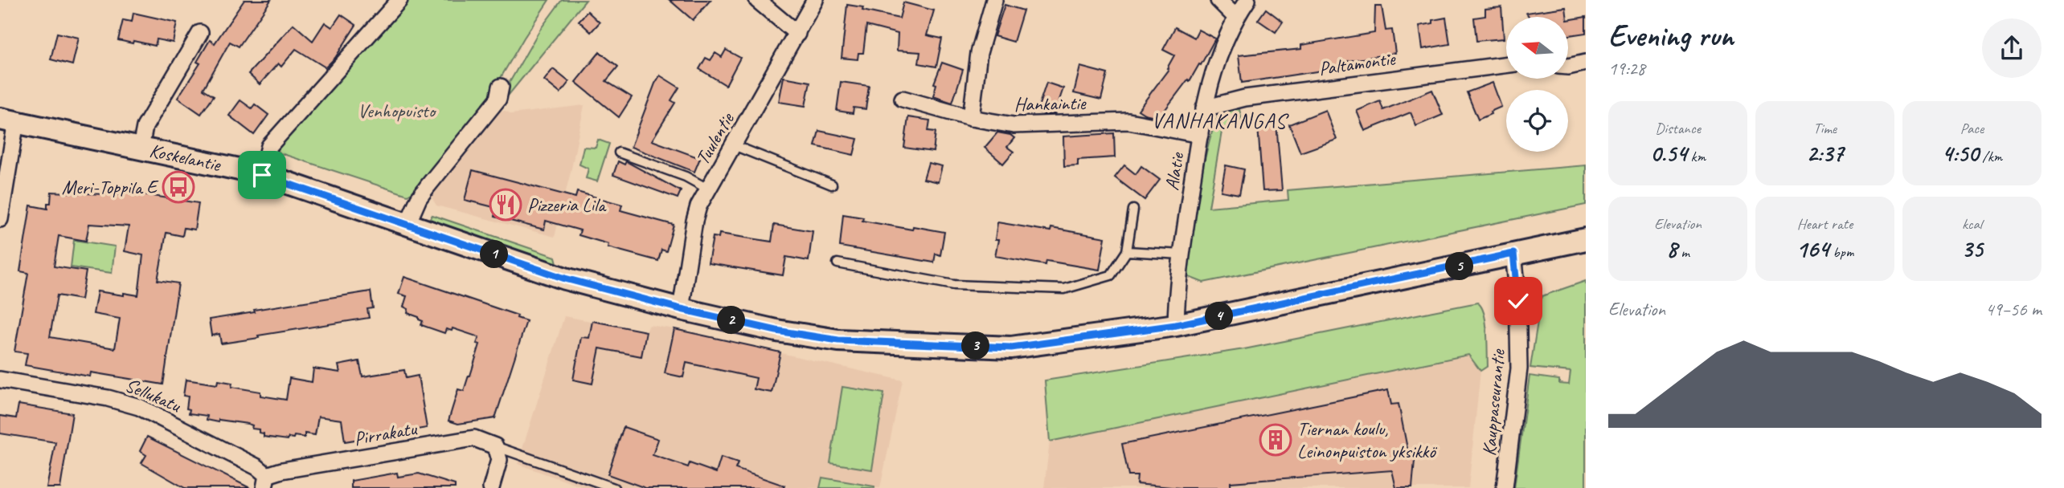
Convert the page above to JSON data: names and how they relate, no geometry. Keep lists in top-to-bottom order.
{
  "streets": {
    "main road": ["Koskelantie"],
    "street": [
      "Paltamontie",
      "Hankaintie",
      "Tuulentie",
      "Alatie",
      "Sellukatu",
      "Kauppaseurantie",
      "Pirrakatu"
    ]
  },
  "crossings": [
    ["Paltamontie", "Alatie"],
    ["Hankaintie", "Alatie"],
    ["Tuulentie", "Koskelantie"],
    ["Koskelantie", "Alatie"],
    ["Koskelantie", "Kauppaseurantie"],
    ["Sellukatu", "Pirrakatu"]
  ],
  "districts": ["VANHAKANGAS"],
  "parks": ["Venhopuisto"],
  "places": {
    "bus stop": ["Meri-Toppila E"],
    "restaurant": ["Pizzeria Lila"],
    "building": ["Tiernan koulu, Leinonpuiston yksikkö"]
  },
  "north": "left",
  "page": {
    "heading": ["Evening run", "19:28"],
    "stats": [
      ["Distance", "0.54 km"],
      ["Time", "2:37"],
      ["Pace", "4:50 /km"],
      ["Elevation", "8 m"],
      ["Heart rate", "164 bpm"],
      ["kcal", "35"]
    ],
    "pins": [
      "1",
      "5",
      "4",
      "2",
      "3"
    ],
    "chart": ["Elevation", "49–56 m"]
  }
}
